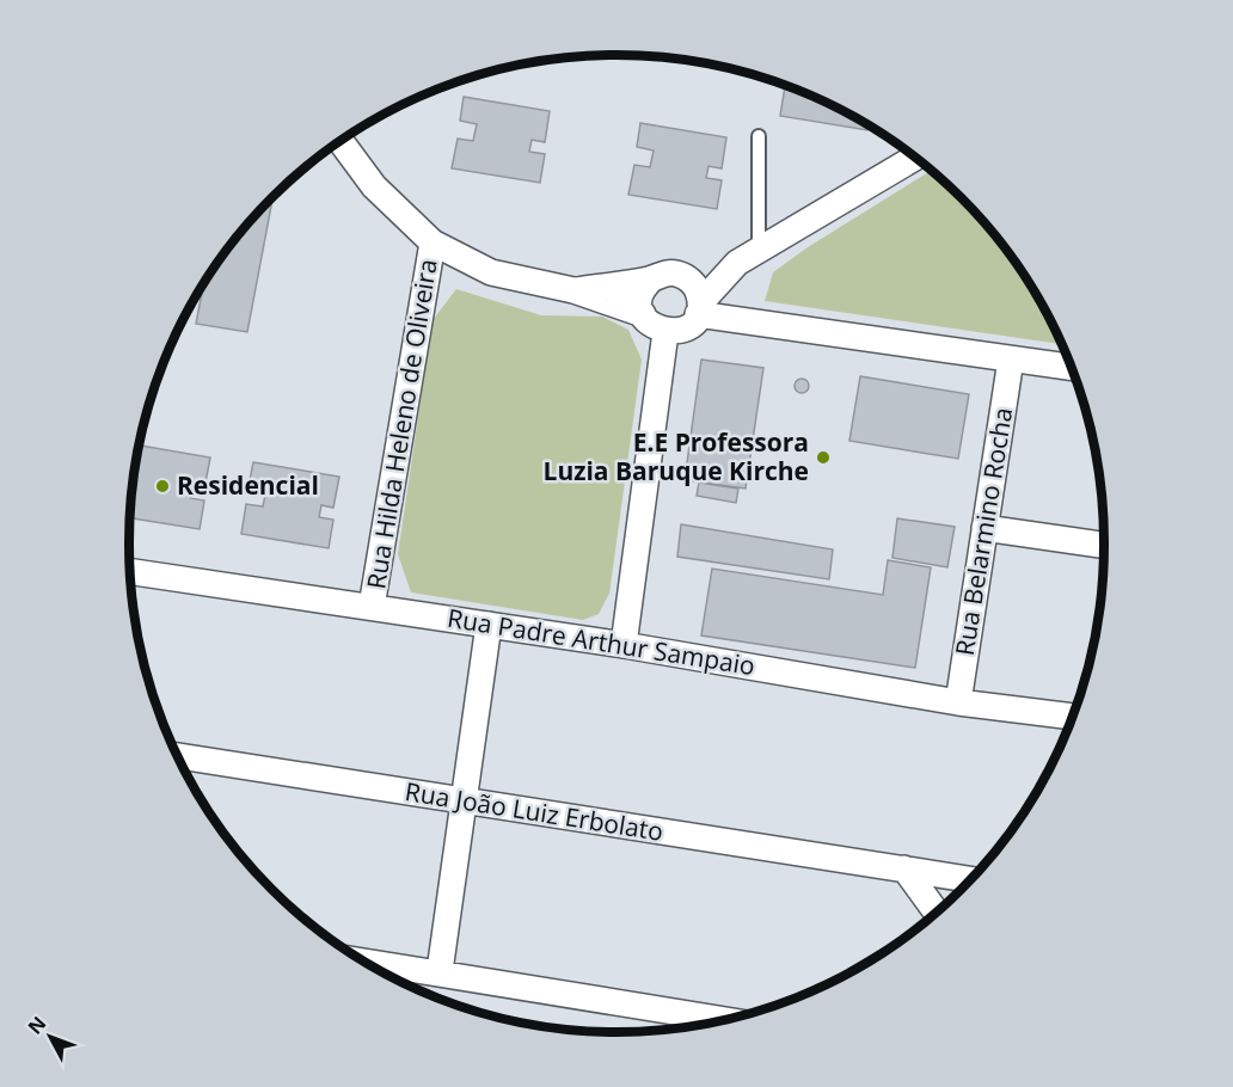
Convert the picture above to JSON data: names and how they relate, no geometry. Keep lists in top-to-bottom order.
{
  "streets": {
    "street": [
      "Rua Hilda Heleno de Oliveira",
      "Rua Belarmino Rocha",
      "Rua Padre Arthur Sampaio",
      "Rua João Luiz Erbolato"
    ]
  },
  "crossings": [
    ["Rua Hilda Heleno de Oliveira", "Rua Padre Arthur Sampaio"],
    ["Rua Belarmino Rocha", "Rua Padre Arthur Sampaio"]
  ],
  "places": ["E.E Professora Luzia Baruque Kirche", "Residencial"],
  "north": "top left"
}
